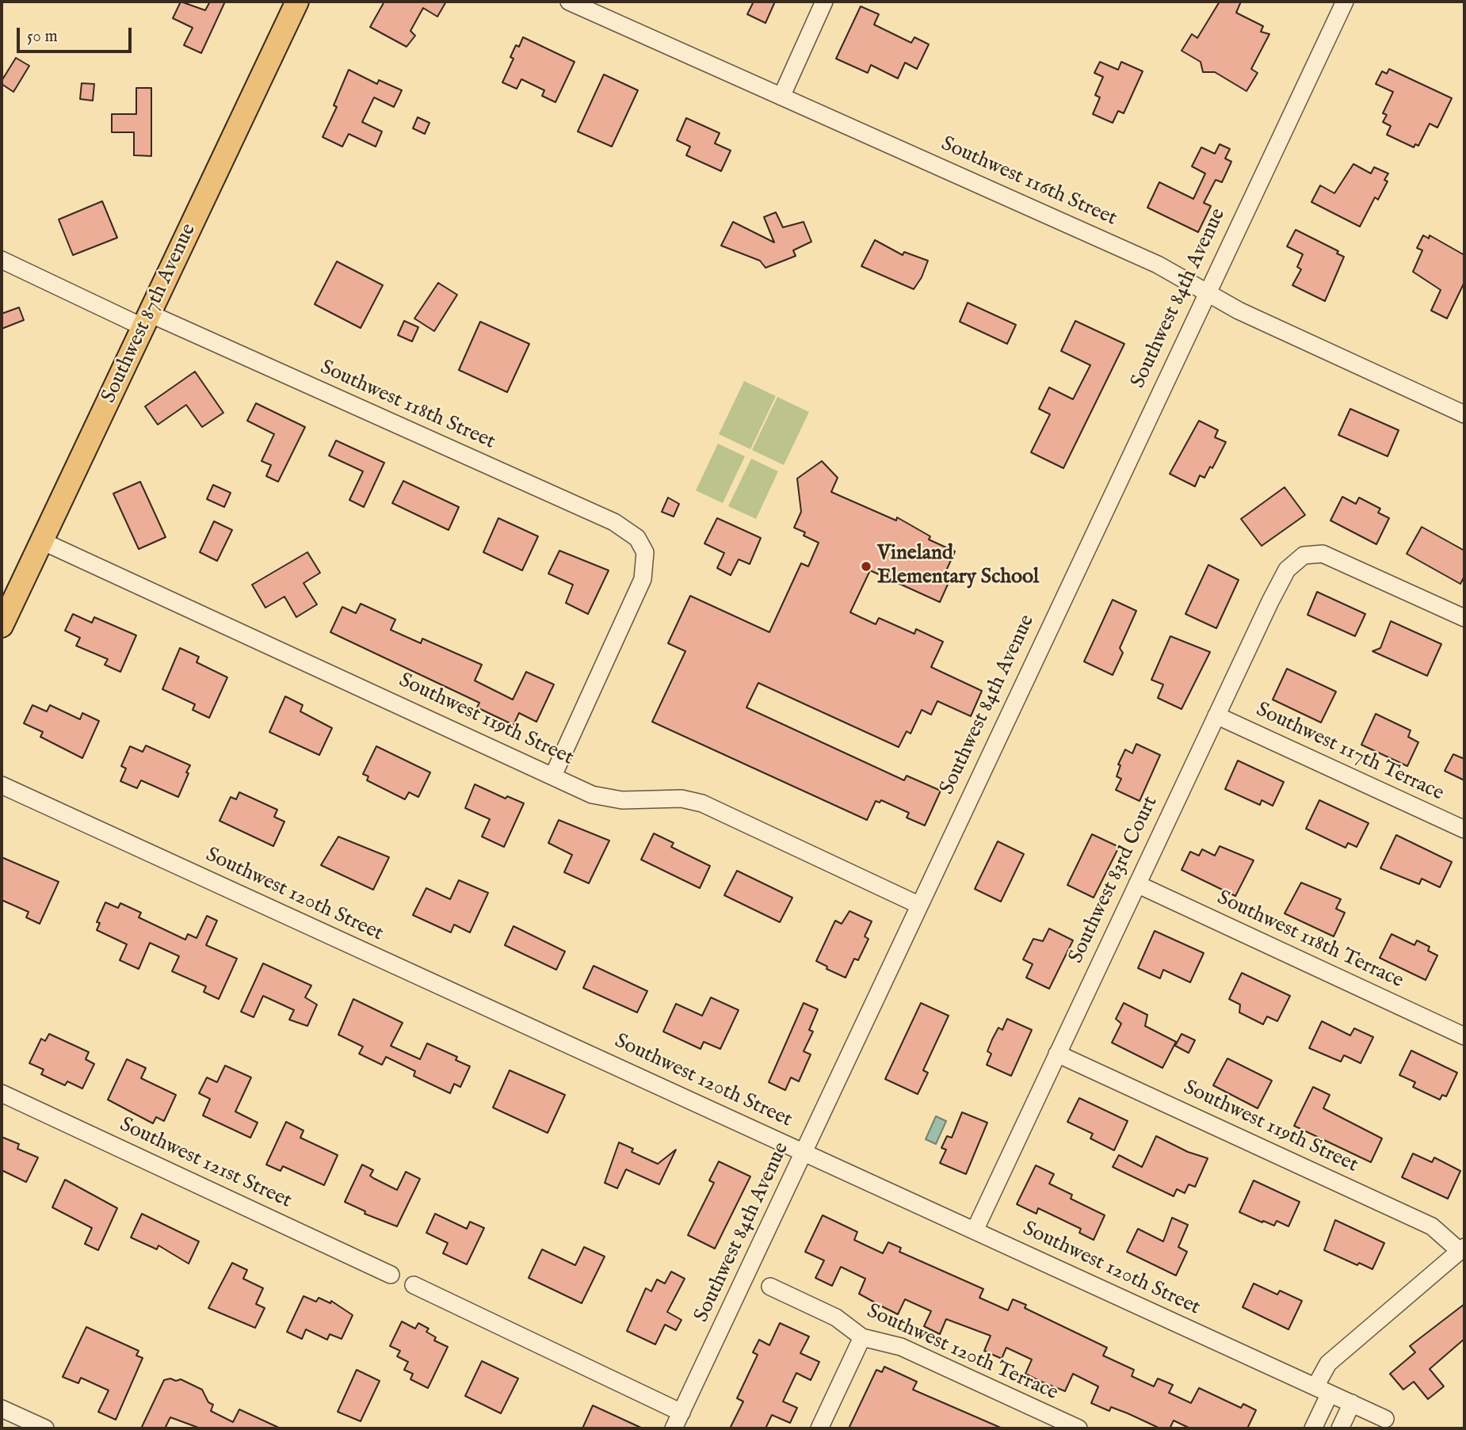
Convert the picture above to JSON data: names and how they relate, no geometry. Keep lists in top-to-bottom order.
{
  "streets": {
    "main road": ["Southwest 87th Avenue"],
    "street": [
      "Southwest 116th Street",
      "Southwest 84th Avenue",
      "Southwest 118th Street",
      "Southwest 119th Street",
      "Southwest 117th Terrace",
      "Southwest 83rd Court",
      "Southwest 120th Street",
      "Southwest 118th Terrace",
      "Southwest 121st Street",
      "Southwest 120th Terrace"
    ]
  },
  "crossings": [
    ["Southwest 116th Street", "Southwest 84th Avenue"],
    ["Southwest 84th Avenue", "Southwest 119th Street"],
    ["Southwest 84th Avenue", "Southwest 120th Street"],
    ["Southwest 87th Avenue", "Southwest 118th Street"],
    ["Southwest 87th Avenue", "Southwest 119th Street"],
    ["Southwest 118th Street", "Southwest 119th Street"],
    ["Southwest 119th Street", "Southwest 83rd Court"],
    ["Southwest 117th Terrace", "Southwest 83rd Court"],
    ["Southwest 83rd Court", "Southwest 120th Street"],
    ["Southwest 83rd Court", "Southwest 118th Terrace"]
  ],
  "places": ["Vineland Elementary School"],
  "scale_bar": "50 m"
}
